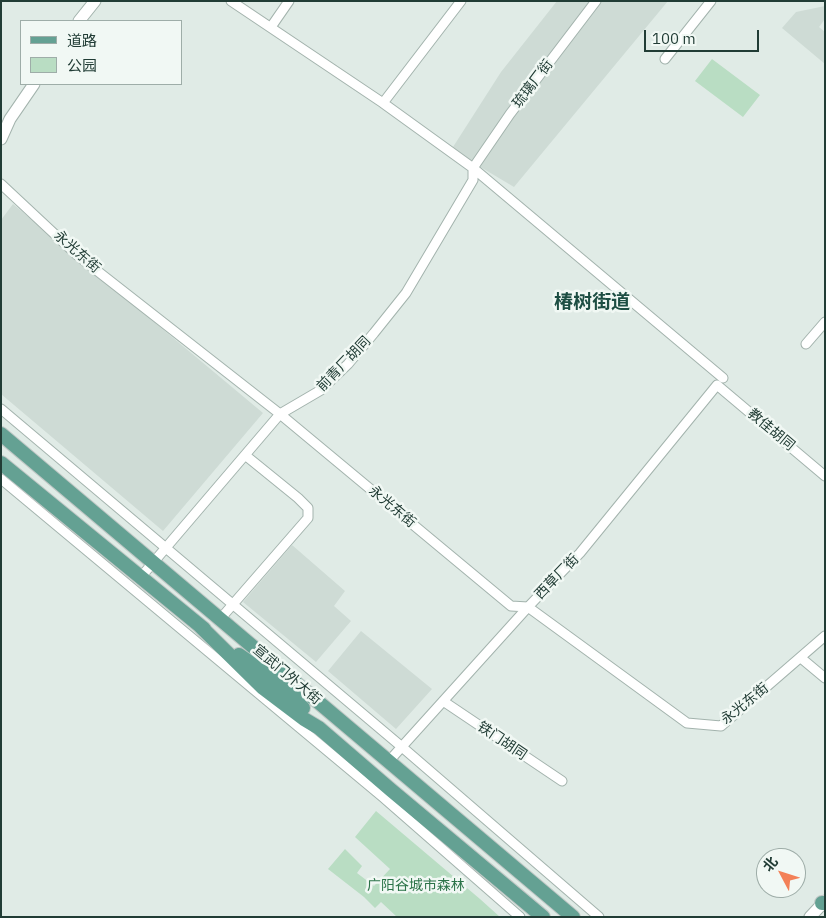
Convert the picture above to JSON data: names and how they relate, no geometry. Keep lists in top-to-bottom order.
{
  "streets": {
    "main road": ["宣武门外大街"],
    "street": [
      "琉璃厂街",
      "永光东街",
      "前青厂胡同",
      "教佳胡同",
      "西草厂街",
      "铁门胡同"
    ]
  },
  "crossings": [
    ["琉璃厂街", "前青厂胡同"],
    ["琉璃厂街", "教佳胡同"],
    ["永光东街", "前青厂胡同"],
    ["永光东街", "西草厂街"],
    ["前青厂胡同", "教佳胡同"],
    ["前青厂胡同", "宣武门外大街"],
    ["教佳胡同", "西草厂街"],
    ["西草厂街", "宣武门外大街"],
    ["西草厂街", "铁门胡同"]
  ],
  "districts": ["椿树街道"],
  "parks": ["广阳谷城市森林"],
  "legend": ["道路", "公园"],
  "scale_bar": "100 m",
  "north": "top left"
}
